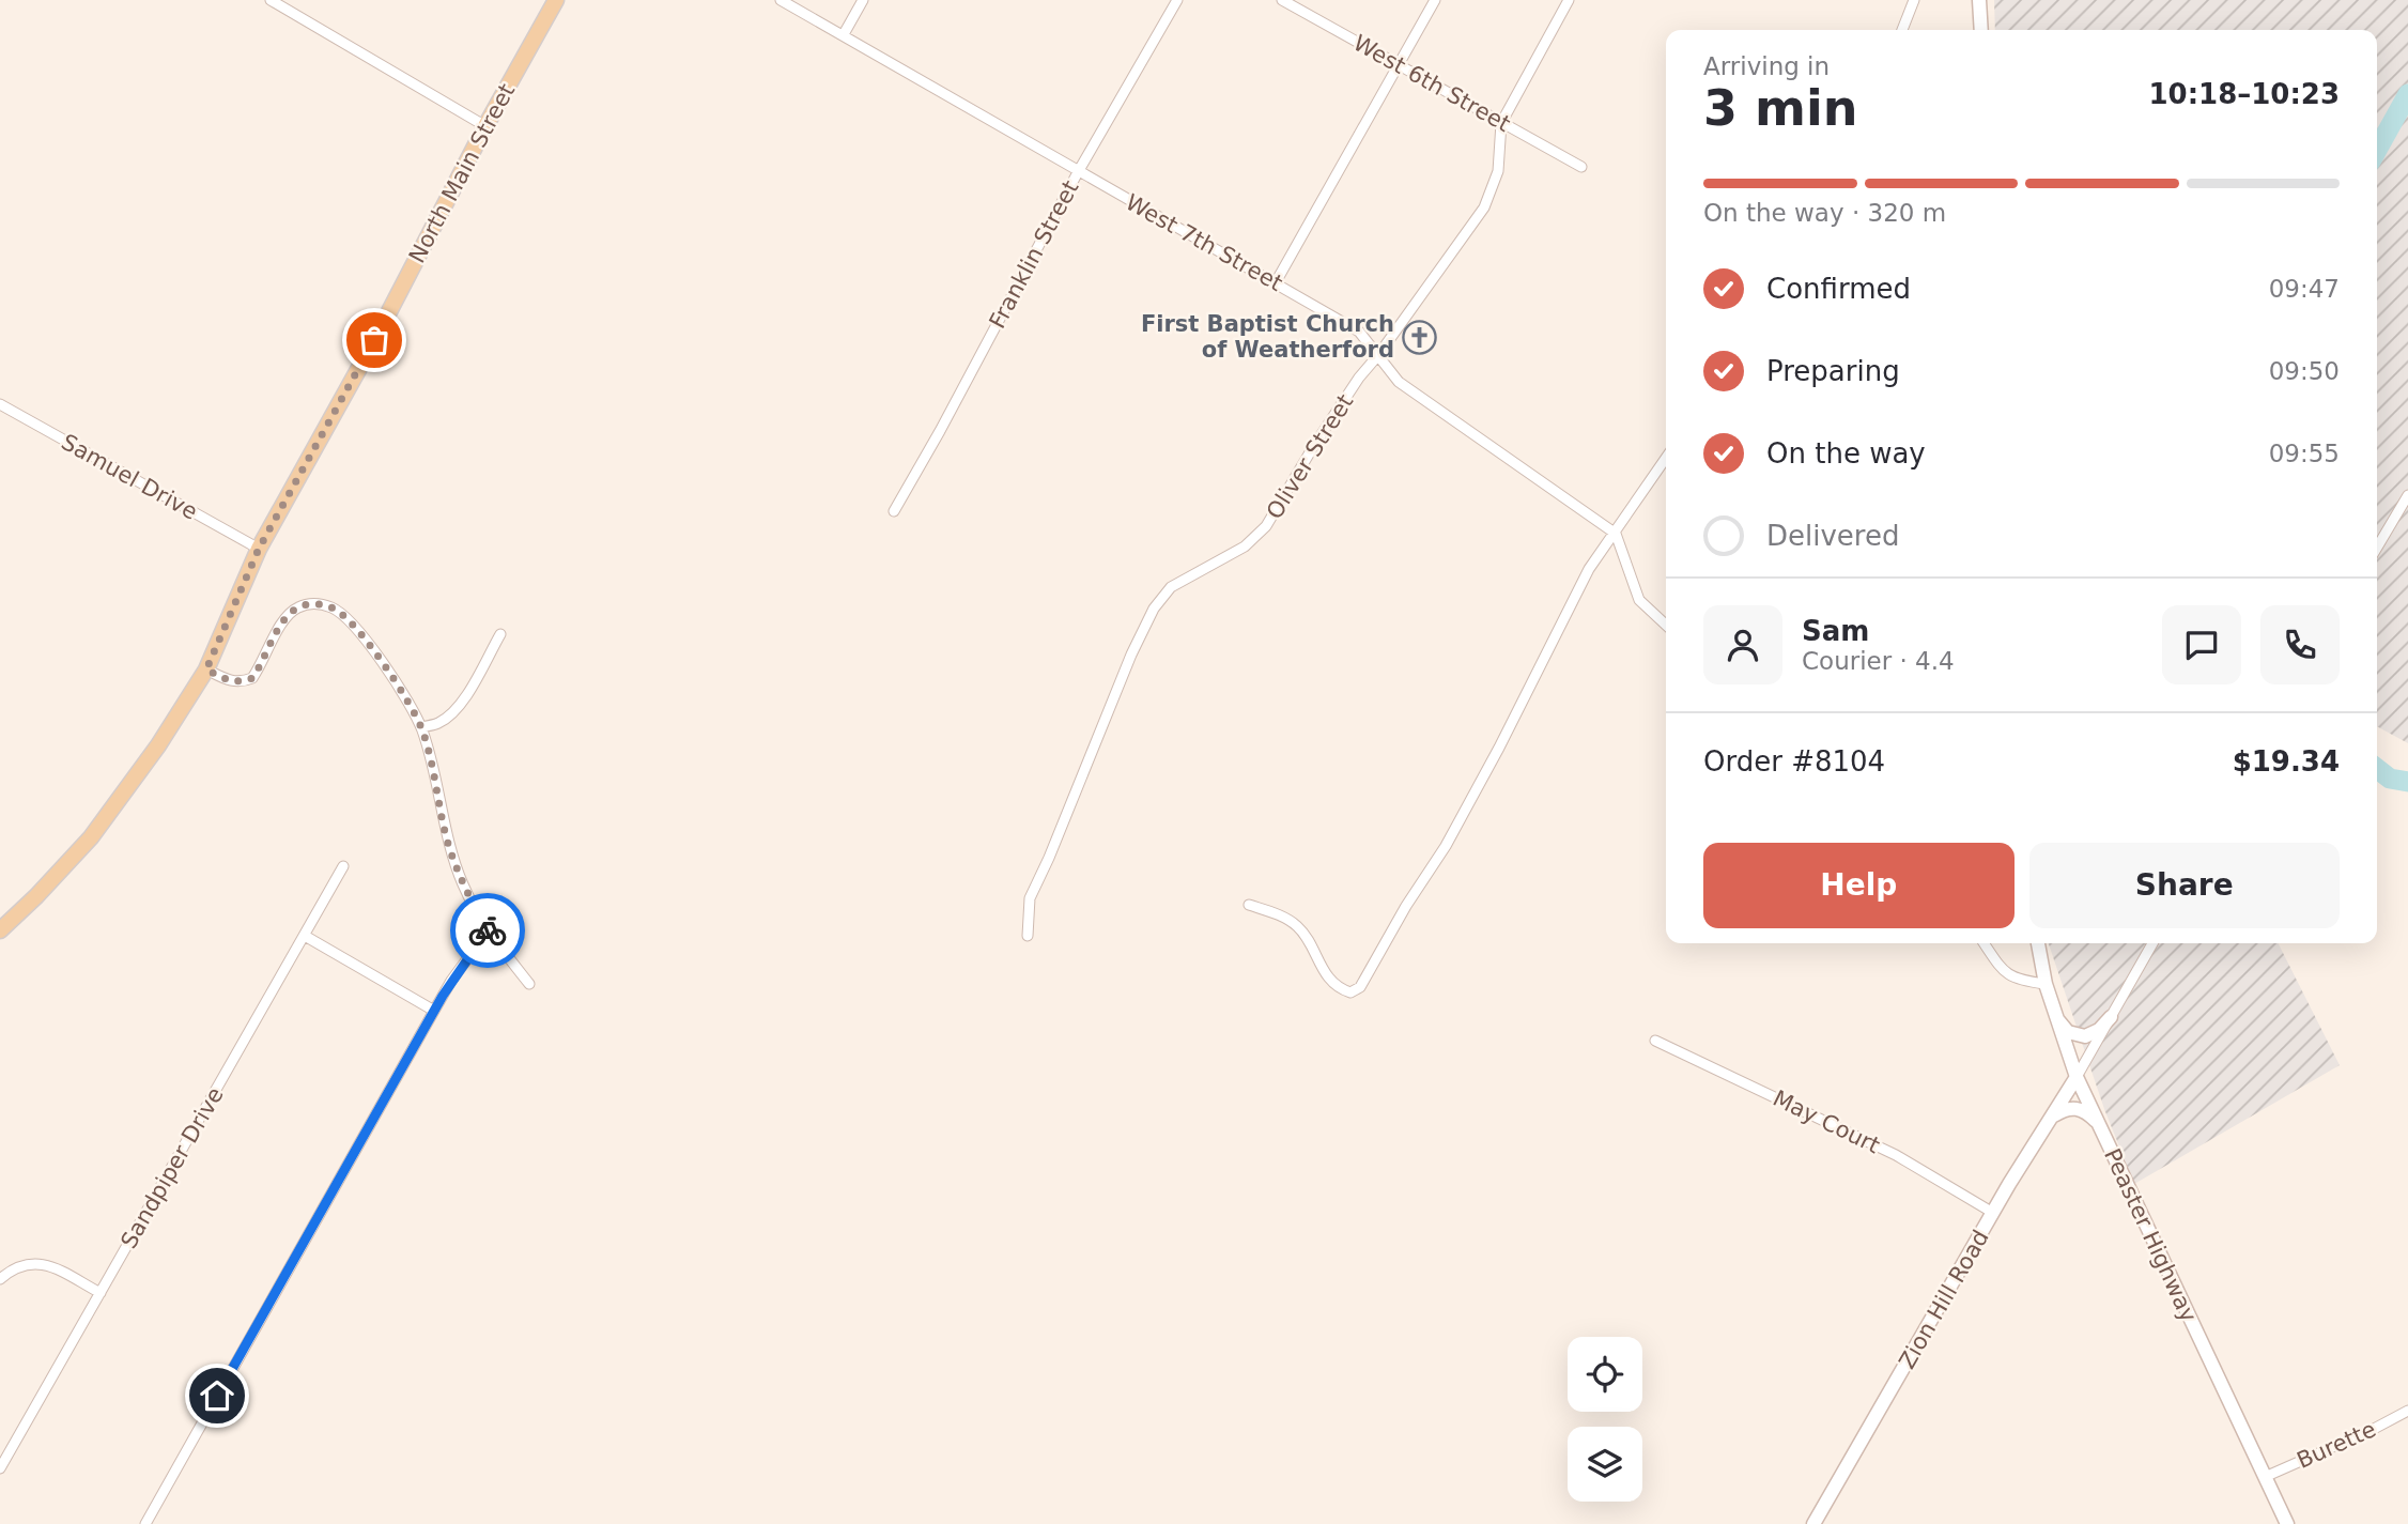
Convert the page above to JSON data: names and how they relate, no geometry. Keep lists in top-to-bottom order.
{
  "streets": {
    "main road": ["North Main Street", "Peaster Highway", "Zion Hill Road"],
    "street": [
      "West 6th Street",
      "West 7th Street",
      "Franklin Street",
      "Oliver Street",
      "Samuel Drive",
      "May Court",
      "Sandpiper Drive",
      "Burette"
    ]
  },
  "crossings": [
    ["West 6th Street", "Oliver Street"],
    ["North Main Street", "Samuel Drive"],
    ["West 7th Street", "Franklin Street"],
    ["West 7th Street", "Oliver Street"],
    ["May Court", "Zion Hill Road"],
    ["Peaster Highway", "Zion Hill Road"],
    ["Peaster Highway", "Burette"]
  ],
  "places": {
    "church": ["First Baptist Church of Weatherford"]
  },
  "page": {
    "heading": ["3 min", "Arriving in", "10:18–10:23"],
    "panel": [
      "Sam",
      "Courier · 4.4",
      "Order #8104",
      "$19.34"
    ],
    "bar": "On the way · 320 m",
    "list": [
      ["Confirmed", "09:47"],
      ["Preparing", "09:50"],
      ["On the way", "09:55"],
      "Delivered"
    ],
    "buttons": ["Help", "Share"]
  }
}
